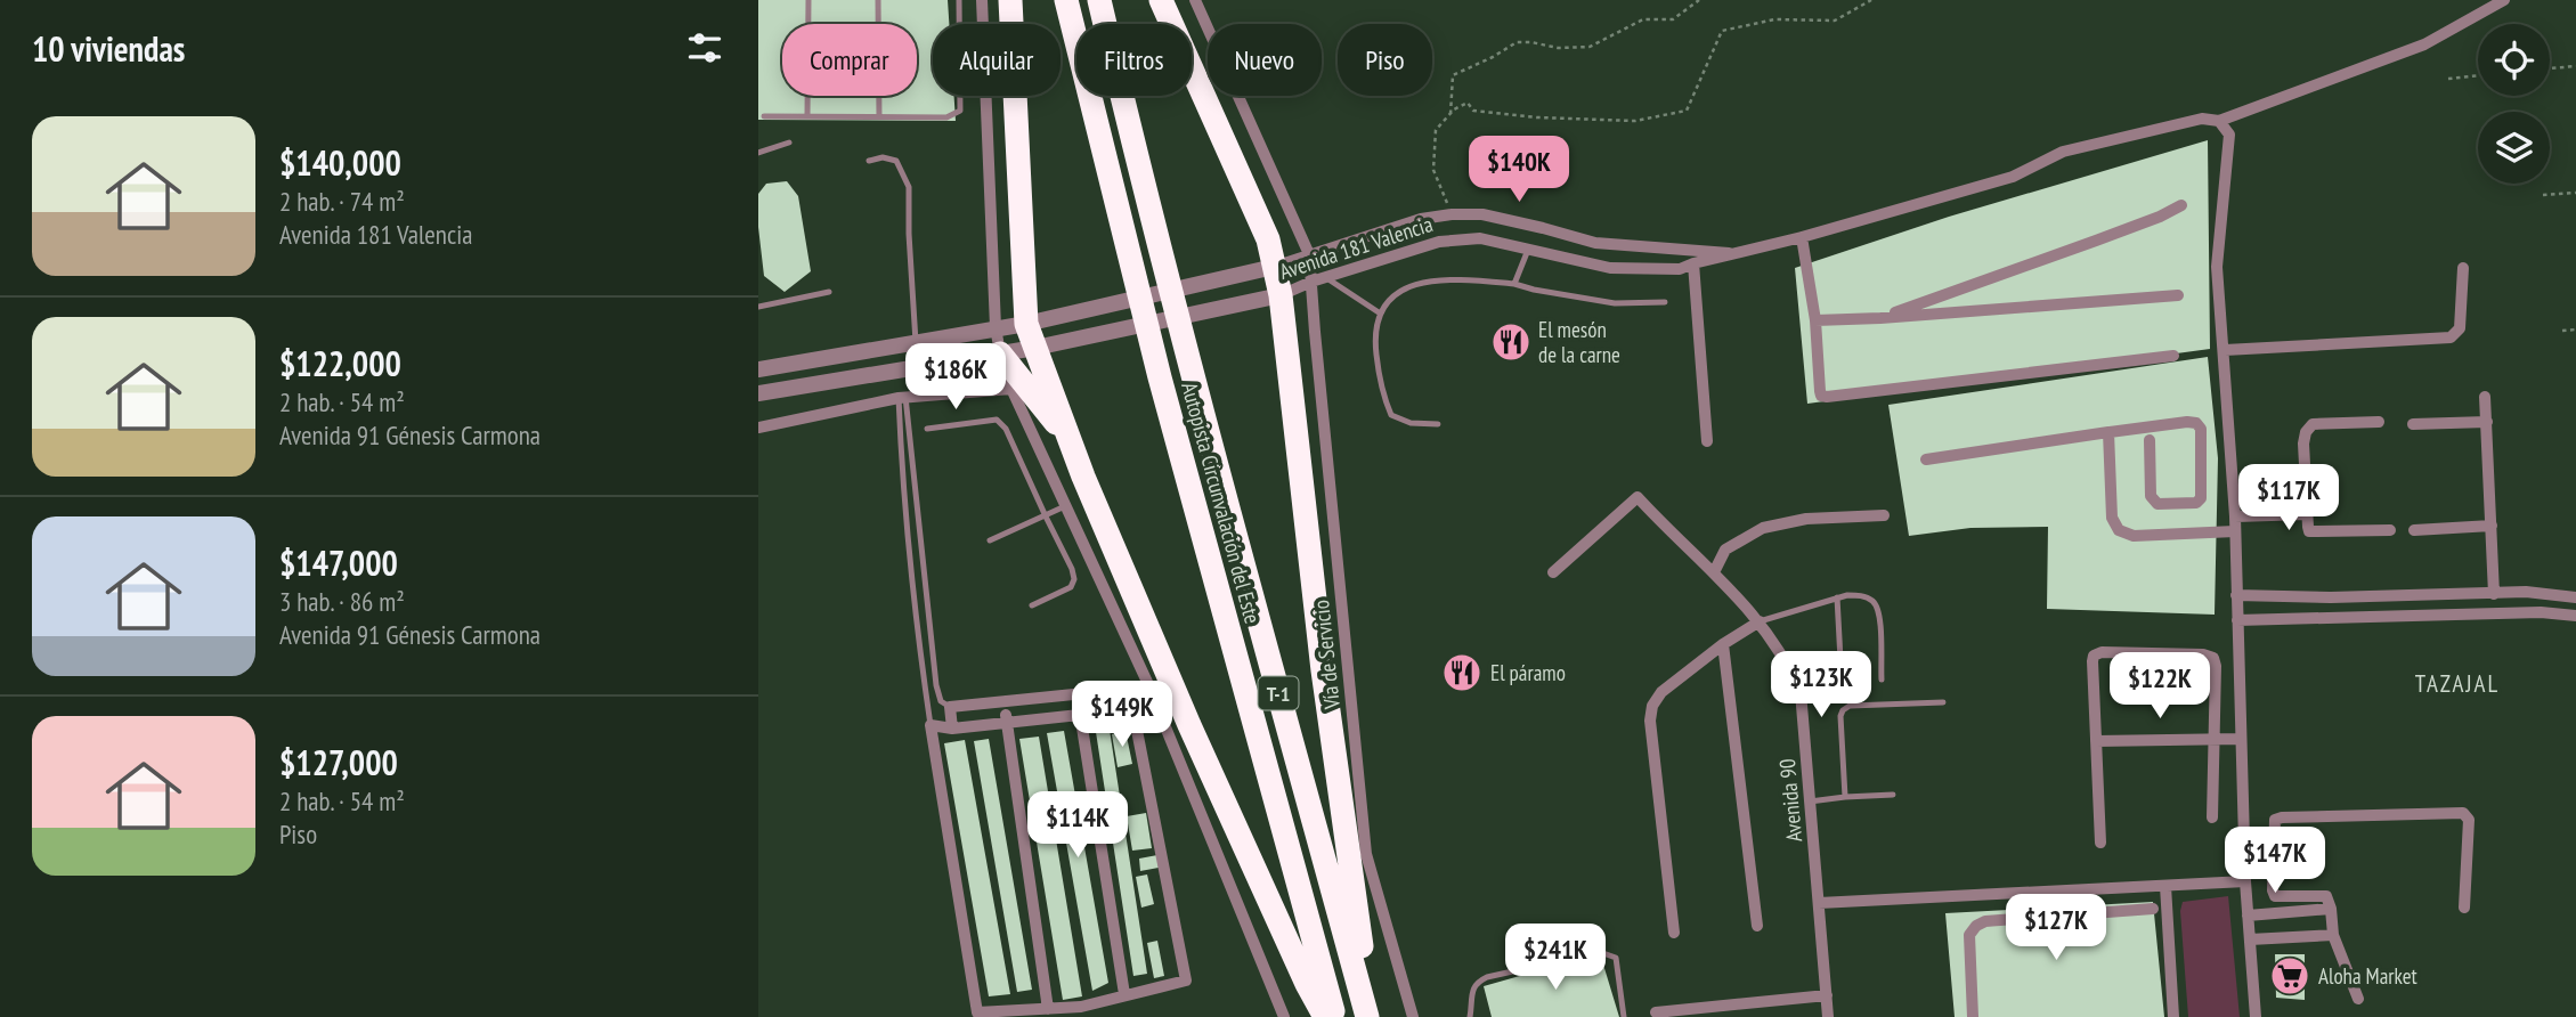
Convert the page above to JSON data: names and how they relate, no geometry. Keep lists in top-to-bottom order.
{
  "streets": {
    "highway": ["Autopista Circunvalación del Este", "T-1"],
    "street": ["Avenida 181 Valencia", "Vía de Servicio", "Avenida 90"]
  },
  "crossings": [
    ["Avenida 181 Valencia", "Vía de Servicio"]
  ],
  "districts": ["TAZAJAL"],
  "places": {
    "restaurant": ["El mesón de la carne", "El páramo"],
    "supermarket": ["Aloha Market"]
  },
  "page": {
    "heading": "10 viviendas",
    "chip": [
      "Comprar",
      "Alquilar",
      "Filtros",
      "Nuevo",
      "Piso"
    ],
    "list": [
      {
        "name": "$140,000",
        "note": "2 hab. · 74 m² · Avenida 181 Valencia"
      },
      {
        "name": "$122,000",
        "note": "2 hab. · 54 m² · Avenida 91 Génesis Carmona"
      },
      {
        "name": "$147,000",
        "note": "3 hab. · 86 m² · Avenida 91 Génesis Carmona"
      },
      {
        "name": "$127,000",
        "note": "2 hab. · 54 m² · Piso"
      }
    ],
    "price": [
      "$140K",
      "$186K",
      "$117K",
      "$123K",
      "$122K",
      "$149K",
      "$114K",
      "$147K",
      "$127K",
      "$241K"
    ]
  }
}
